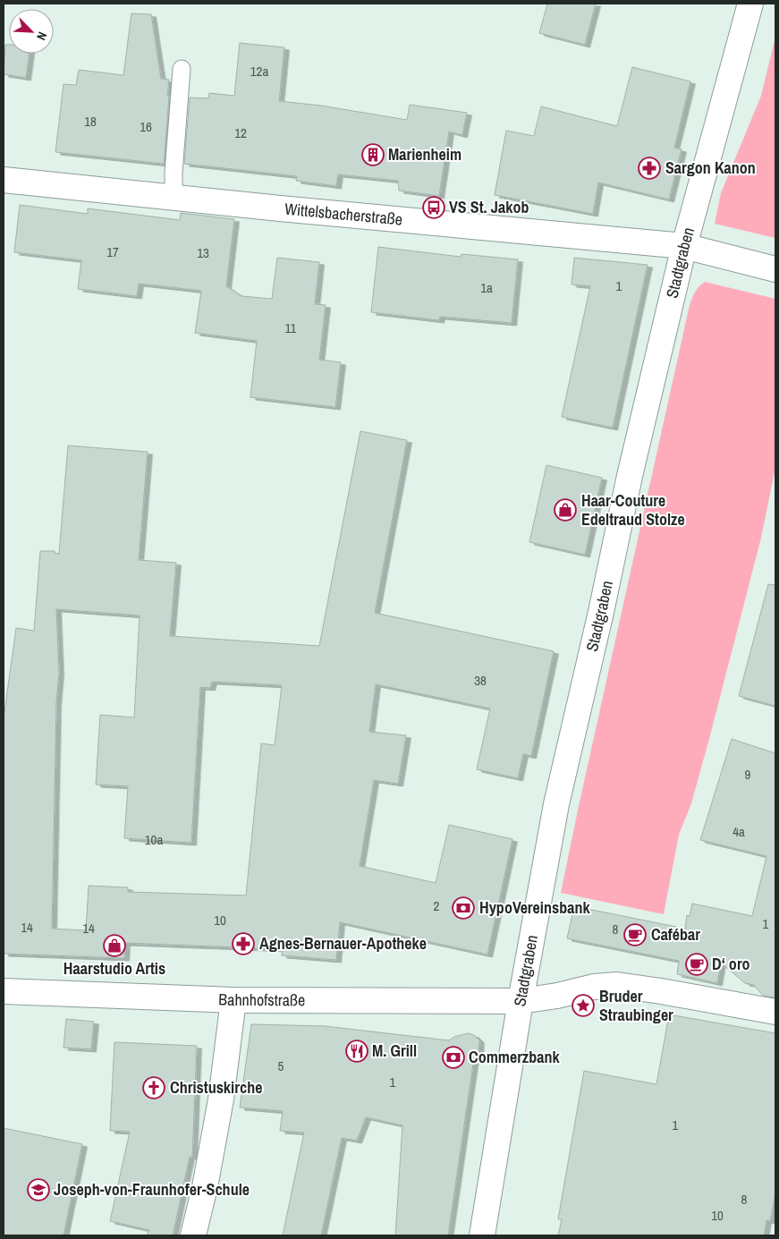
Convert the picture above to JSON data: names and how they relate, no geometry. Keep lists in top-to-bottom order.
{
  "streets": {
    "street": ["Wittelsbacherstraße", "Stadtgraben", "Bahnhofstraße"]
  },
  "crossings": [
    ["Wittelsbacherstraße", "Stadtgraben"],
    ["Stadtgraben", "Bahnhofstraße"]
  ],
  "places": {
    "building": ["Marienheim"],
    "pharmacy": ["Sargon Kanon", "Agnes-Bernauer-Apotheke"],
    "bus stop": ["VS St. Jakob"],
    "shop": ["Haar-Couture Edeltraud Stolze", "Haarstudio Artis"],
    "bank": ["HypoVereinsbank", "Commerzbank"],
    "cafe": ["Cafébar", "D‘ oro"],
    "place": ["Bruder Straubinger"],
    "restaurant": ["M. Grill"],
    "church": ["Christuskirche"],
    "school or university": ["Joseph-von-Fraunhofer-Schule"]
  },
  "house_numbers": [
    "12a",
    "18",
    "16",
    "12",
    "17",
    "13",
    "1",
    "1a",
    "11",
    "38",
    "9",
    "4a",
    "10a",
    "2",
    "10",
    "1",
    "14",
    "14",
    "8",
    "5",
    "1",
    "1",
    "8",
    "10"
  ],
  "north": "bottom right"
}
